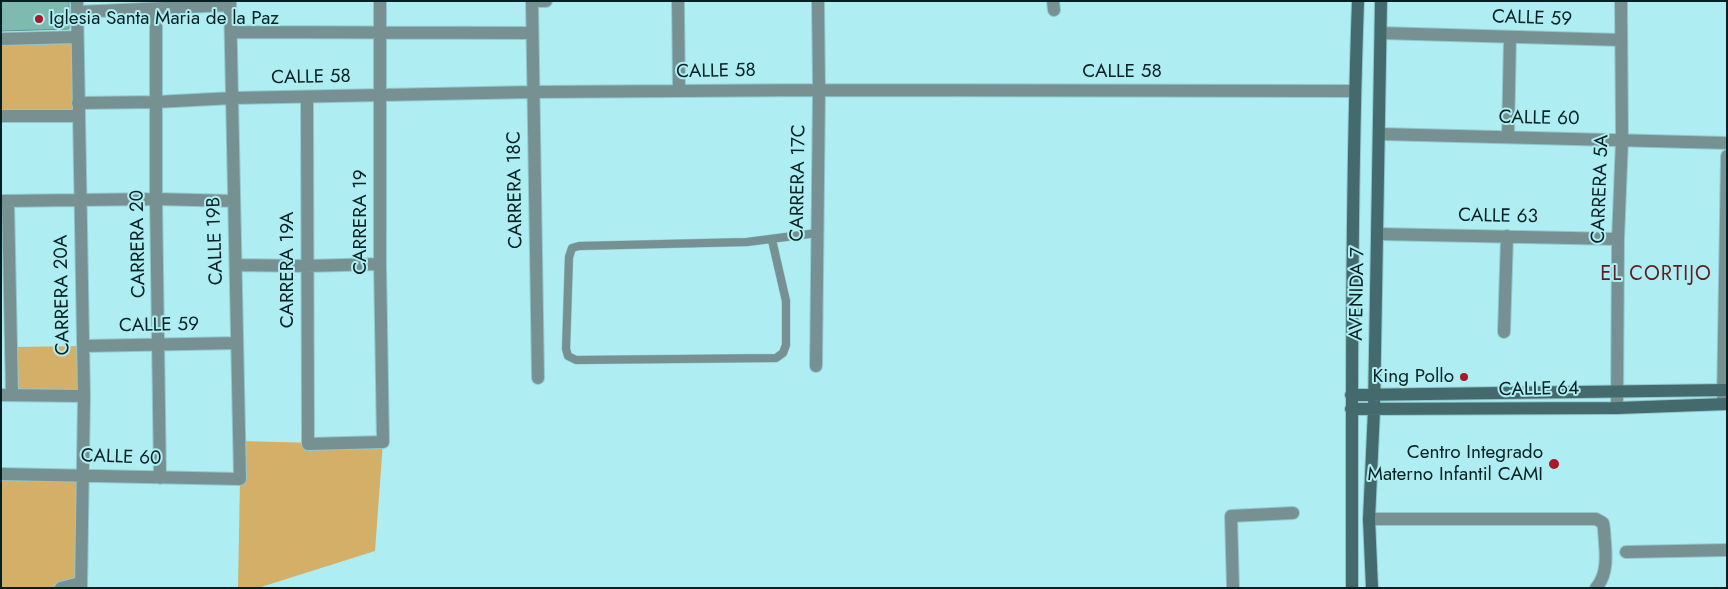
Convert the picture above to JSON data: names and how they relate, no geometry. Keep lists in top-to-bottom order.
{
  "streets": {
    "main road": ["AVENIDA 7", "CALLE 64"],
    "street": [
      "CALLE 59",
      "CALLE 58",
      "CALLE 60",
      "CARRERA 17C",
      "CARRERA 5A",
      "CARRERA 18C",
      "CALLE 63",
      "CARRERA 19",
      "CALLE 19B",
      "CARRERA 20",
      "CARRERA 19A",
      "CARRERA 20A"
    ]
  },
  "crossings": [
    ["CALLE 59", "CARRERA 5A"],
    ["CALLE 59", "CALLE 19B"],
    ["CALLE 59", "CARRERA 20"],
    ["CALLE 59", "AVENIDA 7"],
    ["CALLE 59", "CARRERA 20A"],
    ["CALLE 58", "CARRERA 17C"],
    ["CALLE 58", "CARRERA 18C"],
    ["CALLE 58", "CARRERA 19"],
    ["CALLE 58", "CALLE 19B"],
    ["CALLE 58", "CARRERA 20"],
    ["CALLE 58", "CARRERA 19A"],
    ["CALLE 58", "AVENIDA 7"],
    ["CALLE 58", "CARRERA 20A"],
    ["CALLE 60", "CARRERA 5A"],
    ["CALLE 60", "CALLE 19B"],
    ["CALLE 60", "CARRERA 20"],
    ["CALLE 60", "AVENIDA 7"],
    ["CALLE 60", "CARRERA 20A"],
    ["CARRERA 5A", "CALLE 63"],
    ["CARRERA 5A", "CALLE 64"],
    ["CALLE 63", "AVENIDA 7"],
    ["CARRERA 19", "CARRERA 19A"],
    ["AVENIDA 7", "CALLE 64"]
  ],
  "districts": ["EL CORTIJO"],
  "places": ["Iglesia Santa Maria de la Paz", "King Pollo", "Centro Integrado Materno Infantil CAMI"]
}
